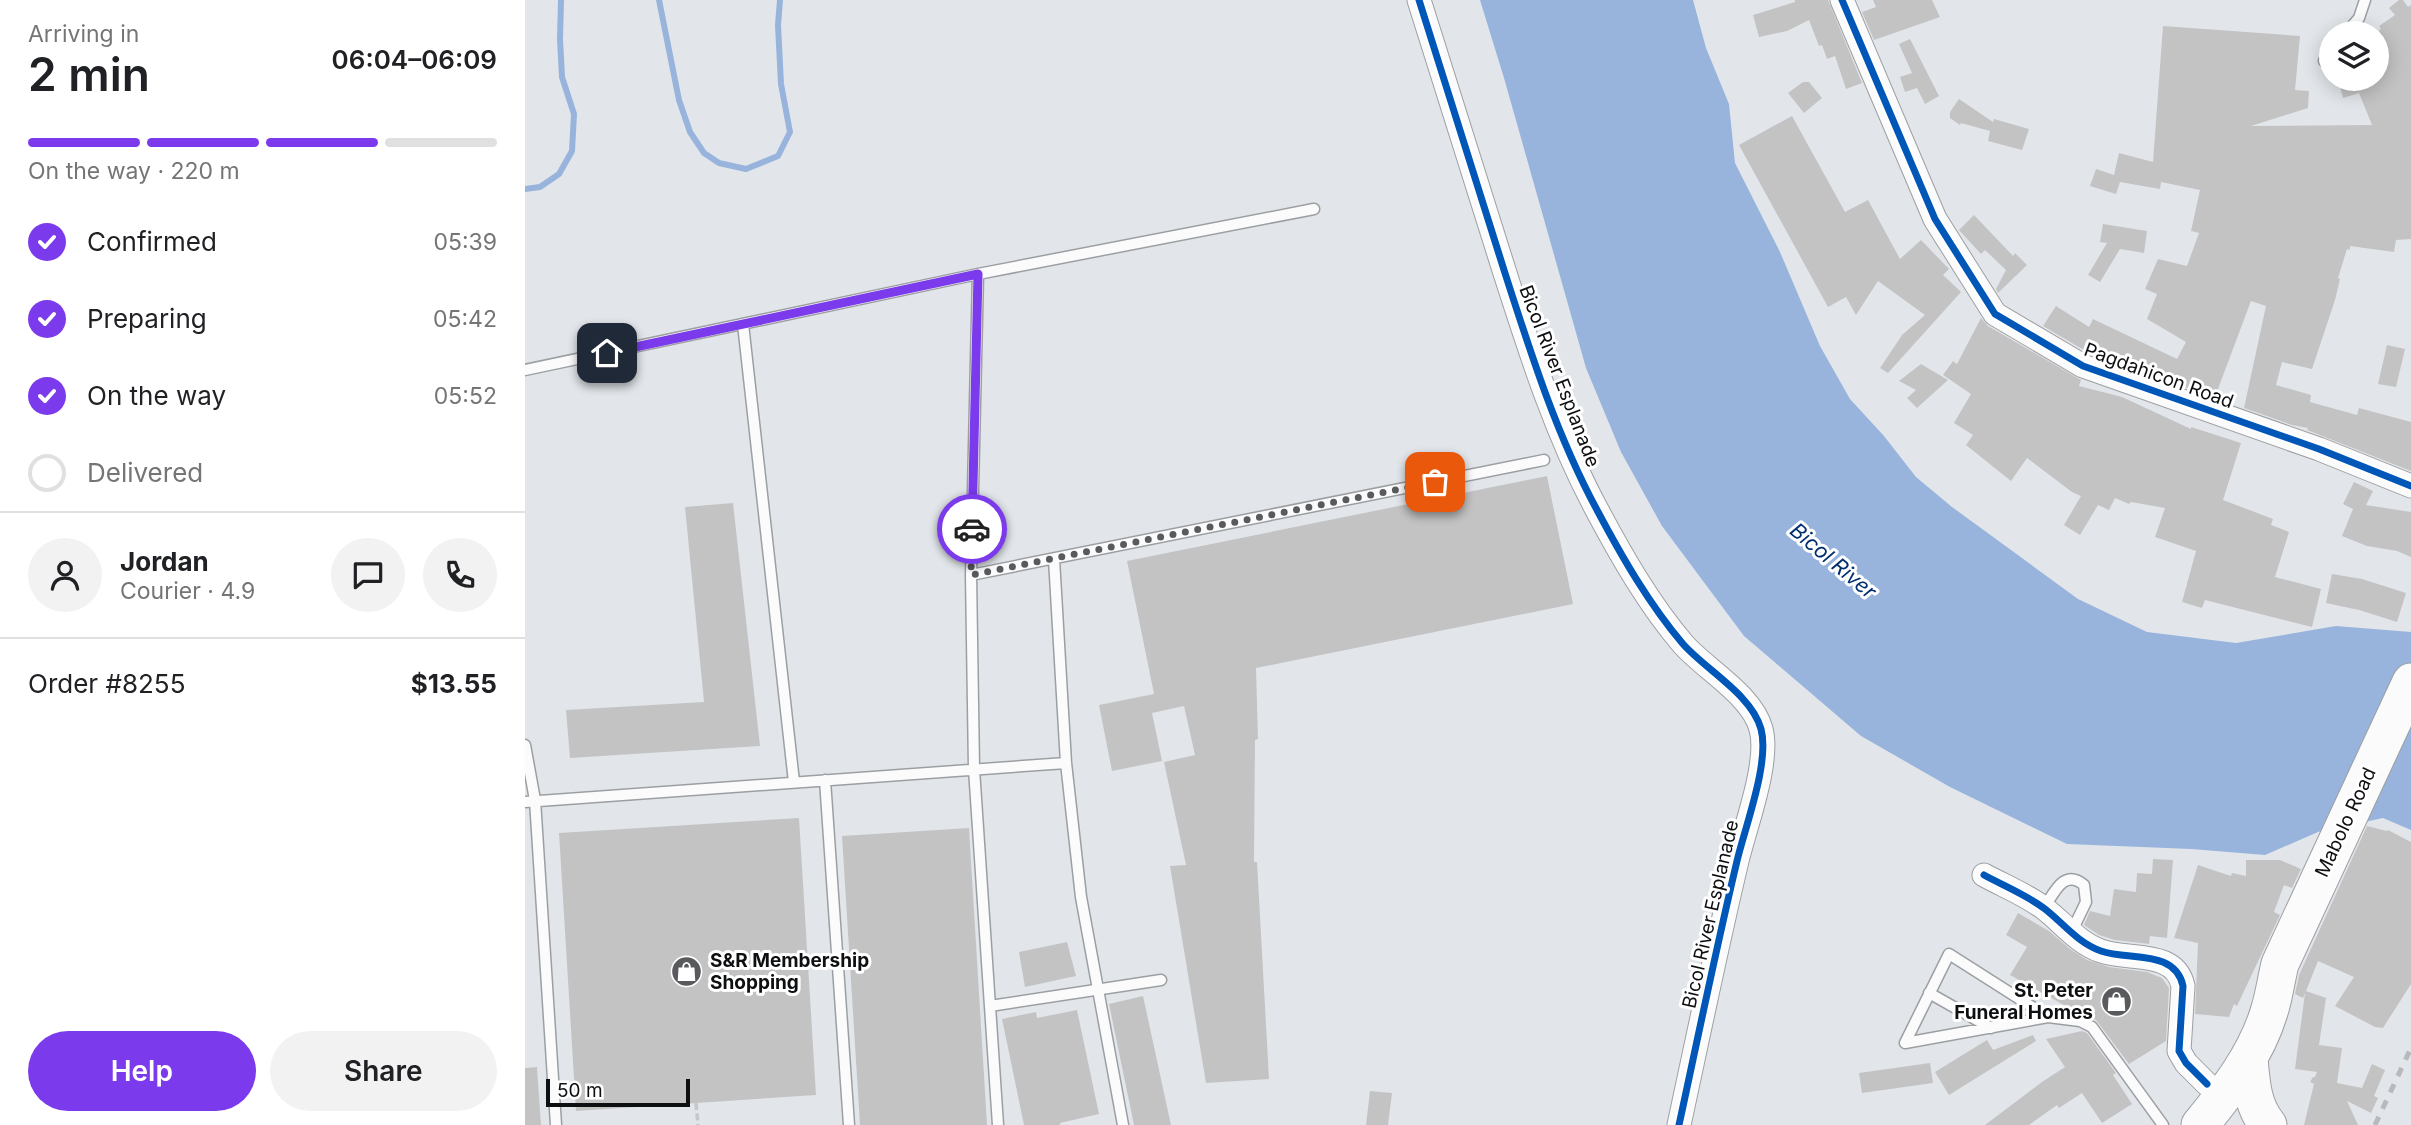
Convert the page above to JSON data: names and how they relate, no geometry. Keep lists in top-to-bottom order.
{
  "streets": {
    "highway": ["Mabolo Road"],
    "street": ["Pagdahicon Road", "Bicol River Esplanade"]
  },
  "water": ["Bicol River"],
  "places": {
    "shop": ["S&R Membership Shopping", "St. Peter Funeral Homes"]
  },
  "scale_bar": "50 m",
  "page": {
    "heading": ["2 min", "Arriving in", "06:04–06:09"],
    "panel": [
      "Jordan",
      "Courier · 4.9",
      "Order #8255",
      "$13.55"
    ],
    "bar": "On the way · 220 m",
    "list": [
      ["Confirmed", "05:39"],
      ["Preparing", "05:42"],
      ["On the way", "05:52"],
      "Delivered"
    ],
    "buttons": ["Help", "Share"],
    "scale": "50 m"
  }
}
